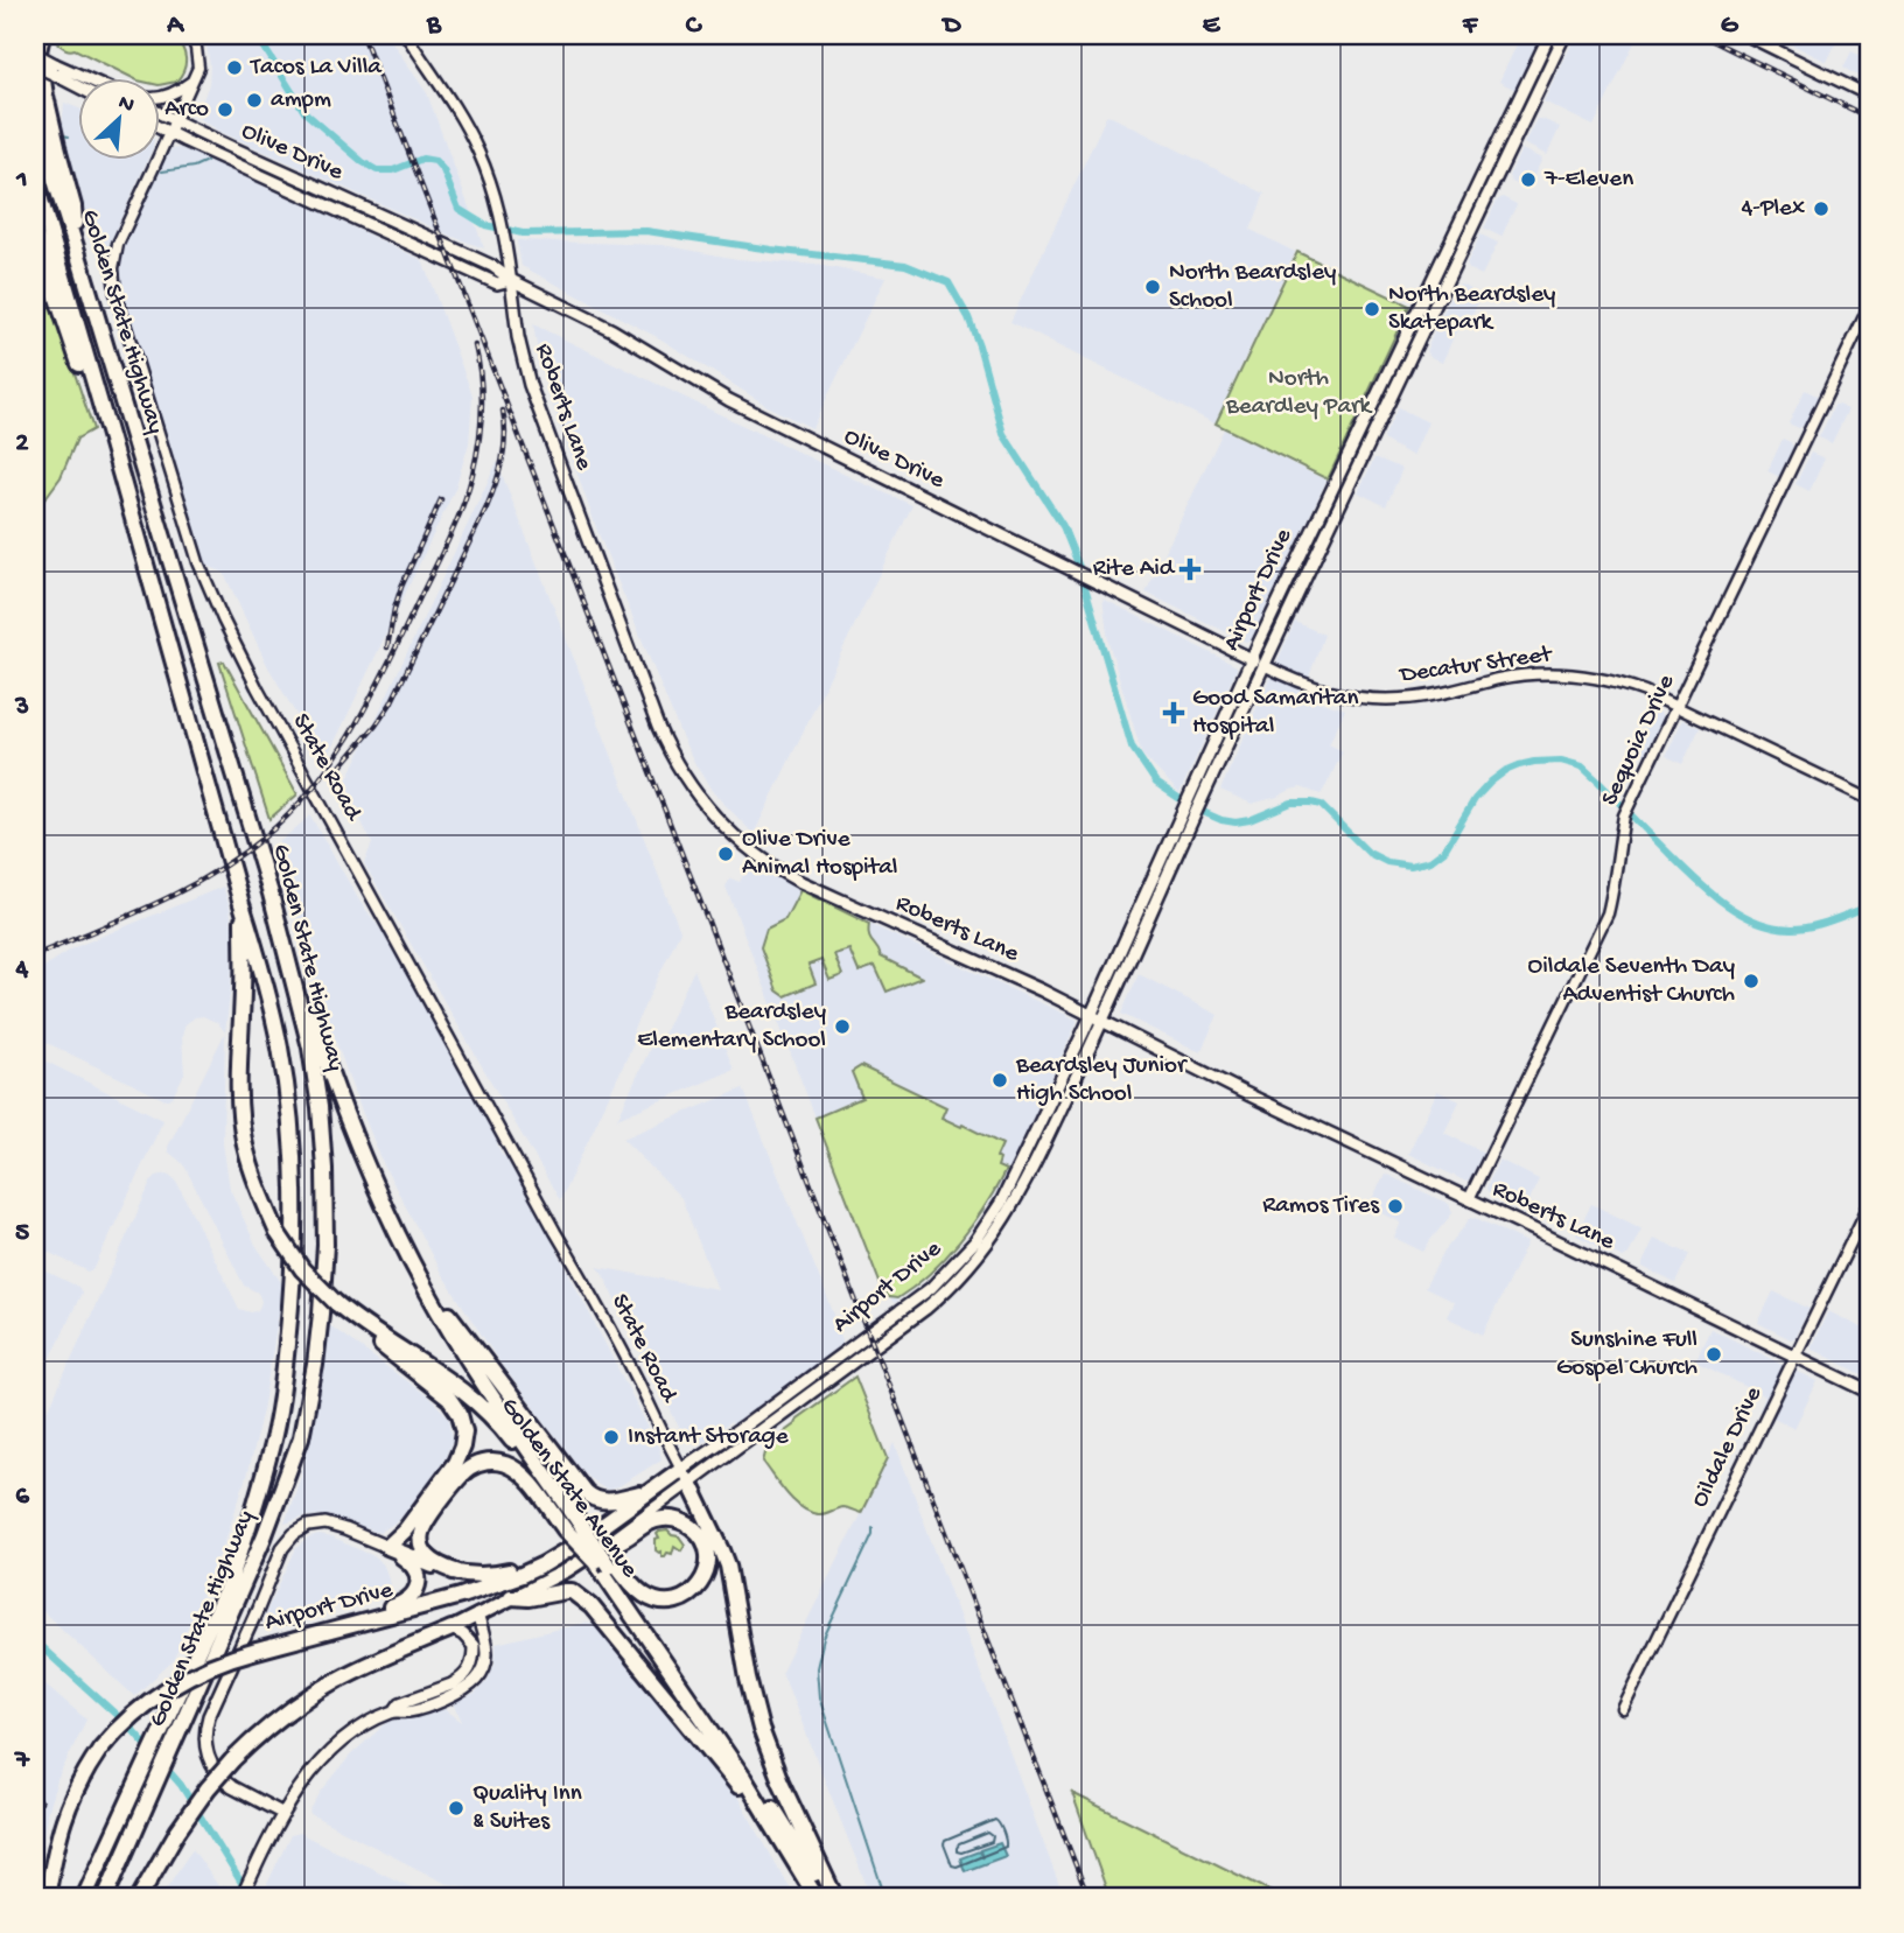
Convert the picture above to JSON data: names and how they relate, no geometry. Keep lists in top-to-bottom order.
{
  "streets": {
    "highway": ["Golden State Highway", "Airport Drive", "Golden State Avenue"],
    "main road": ["Olive Drive", "Roberts Lane"],
    "street": [
      "Decatur Street",
      "Sequoia Drive",
      "State Road",
      "Oildale Drive"
    ]
  },
  "crossings": [
    ["Olive Drive", "Roberts Lane"],
    ["Olive Drive", "Airport Drive"],
    ["Olive Drive", "Decatur Street"],
    ["Olive Drive", "State Road"],
    ["Golden State Highway", "Golden State Avenue"],
    ["Roberts Lane", "Airport Drive"],
    ["Roberts Lane", "Sequoia Drive"],
    ["Roberts Lane", "Oildale Drive"],
    ["Airport Drive", "Decatur Street"],
    ["Airport Drive", "State Road"],
    ["Airport Drive", "Golden State Avenue"],
    ["Decatur Street", "Sequoia Drive"]
  ],
  "parks": ["North Beardley Park"],
  "places": {
    "other": [
      "Tacos La Villa",
      "ampm",
      "Arco",
      "7-Eleven",
      "4-Plex",
      "North Beardsley School",
      "North Beardsley Skatepark",
      "Olive Drive Animal Hospital",
      "Oildale Seventh Day Adventist Church",
      "Beardsley Elementary School",
      "Beardsley Junior High School",
      "Ramos Tires",
      "Sunshine Full Gospel Church",
      "Instant Storage",
      "Quality Inn & Suites"
    ],
    "health": ["Rite Aid", "Good Samaritan Hospital"]
  },
  "north": "top right",
  "grid": {
    "columns": [
      "A",
      "B",
      "C",
      "D",
      "E",
      "F",
      "G"
    ],
    "rows": [
      "1",
      "2",
      "3",
      "4",
      "5",
      "6",
      "7"
    ]
  }
}
